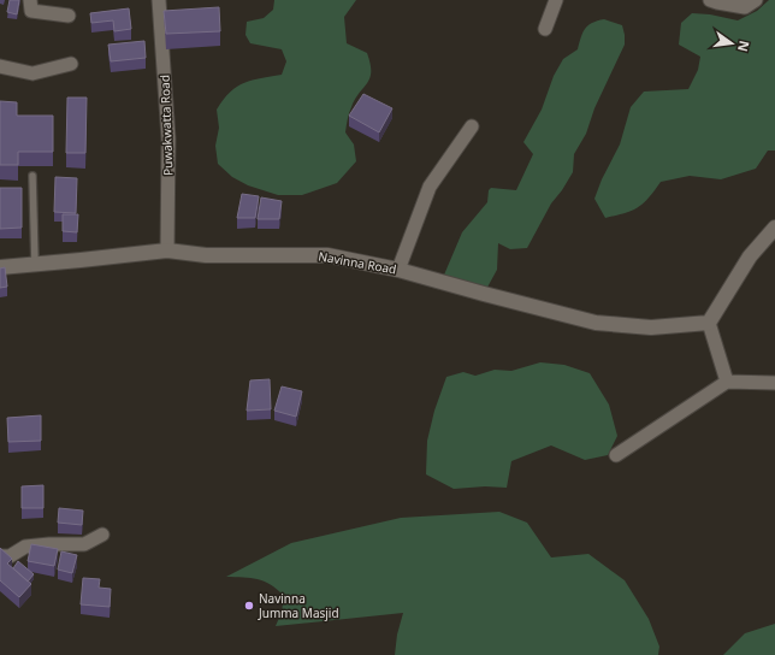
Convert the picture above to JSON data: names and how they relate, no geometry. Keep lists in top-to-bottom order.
{
  "streets": {
    "street": ["Puwakwatta Road", "Navinna Road"]
  },
  "crossings": [
    ["Puwakwatta Road", "Navinna Road"]
  ],
  "places": ["Navinna Jumma Masjid"],
  "north": "right"
}
